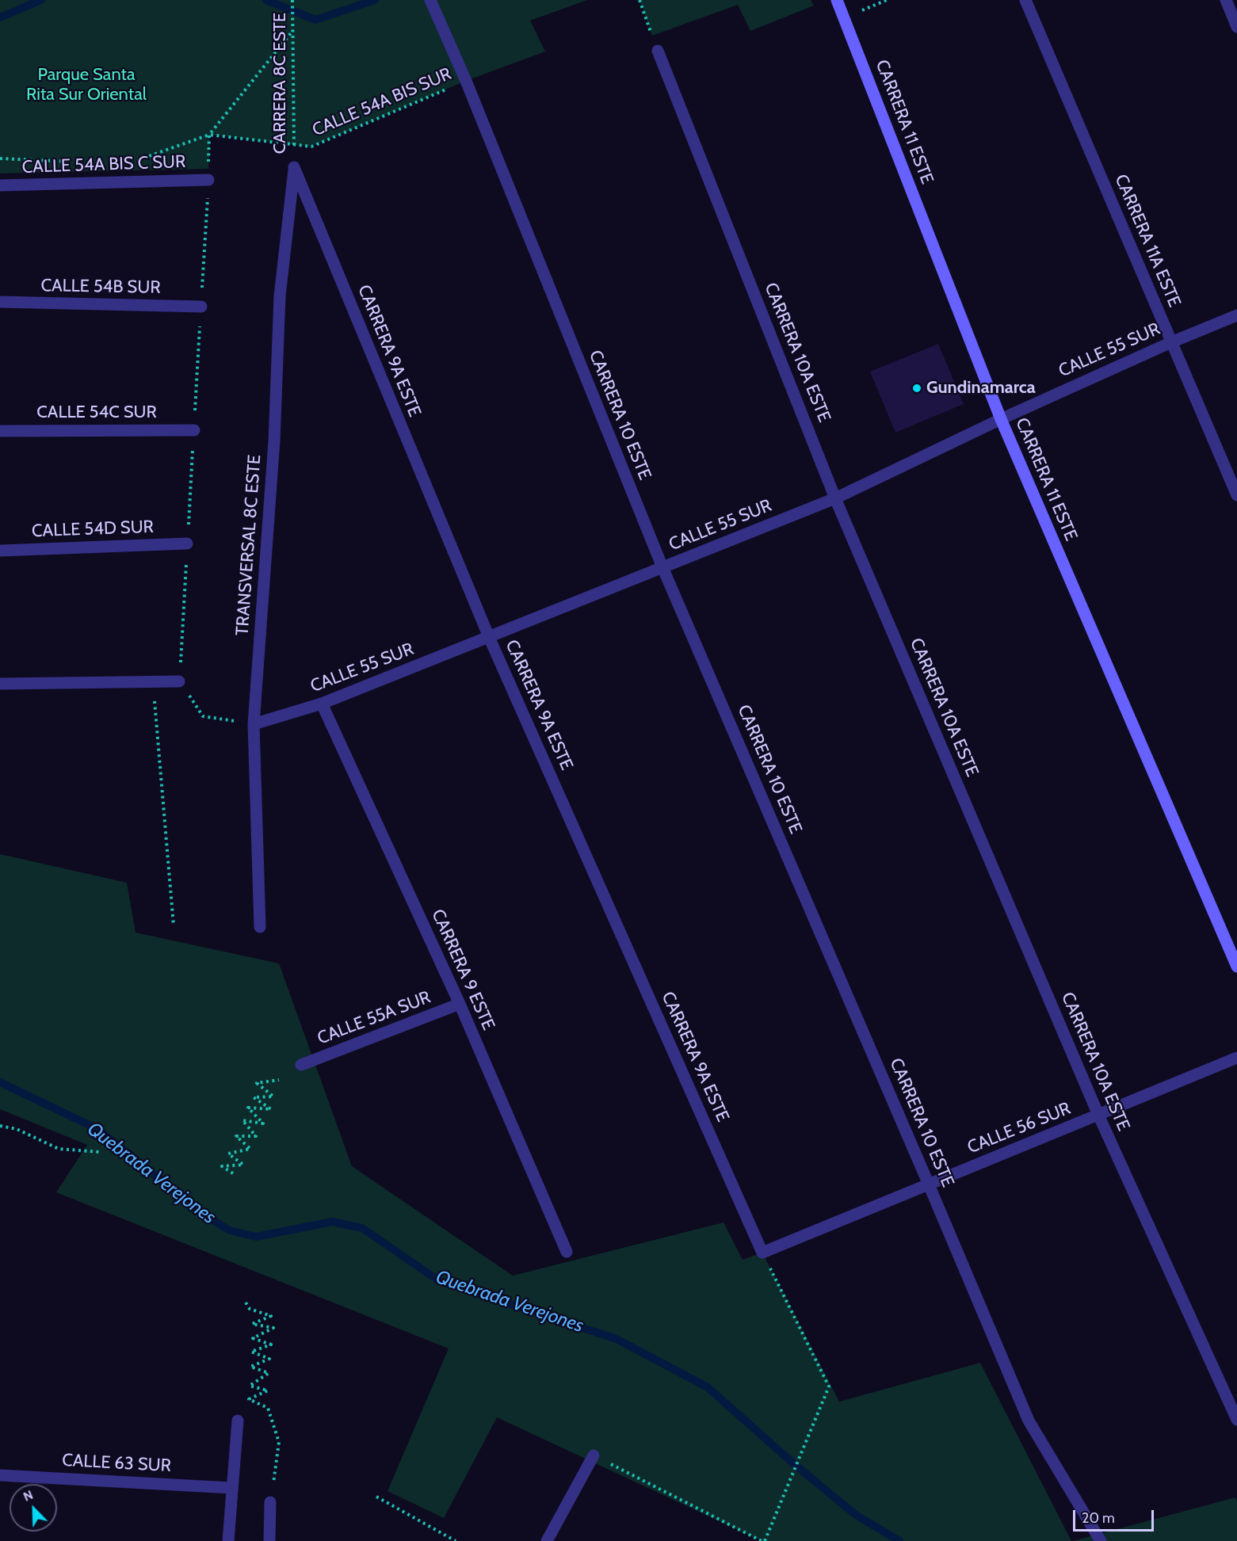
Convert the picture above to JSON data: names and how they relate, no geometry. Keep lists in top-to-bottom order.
{
  "streets": {
    "street": [
      "CARRERA 11 ESTE",
      "CALLE 54A BIS C SUR",
      "CARRERA 11A ESTE",
      "CALLE 54B SUR",
      "CALLE 55 SUR",
      "CARRERA 9A ESTE",
      "CARRERA 10A ESTE",
      "CALLE 54C SUR",
      "CARRERA 10 ESTE",
      "CALLE 54D SUR",
      "TRANSVERSAL 8C ESTE",
      "CARRERA 9 ESTE",
      "CALLE 55A SUR",
      "CALLE 56 SUR",
      "CALLE 63 SUR"
    ],
    "path": ["CARRERA 8C ESTE", "CALLE 54A BIS SUR"]
  },
  "crossings": [
    ["CARRERA 8C ESTE", "CALLE 54A BIS SUR"],
    ["CARRERA 8C ESTE", "CARRERA 9A ESTE"],
    ["CARRERA 8C ESTE", "TRANSVERSAL 8C ESTE"],
    ["CALLE 54A BIS SUR", "CARRERA 10 ESTE"],
    ["CARRERA 11 ESTE", "CALLE 55 SUR"],
    ["CARRERA 11A ESTE", "CALLE 55 SUR"],
    ["CALLE 55 SUR", "CARRERA 9A ESTE"],
    ["CALLE 55 SUR", "CARRERA 10A ESTE"],
    ["CALLE 55 SUR", "CARRERA 10 ESTE"],
    ["CALLE 55 SUR", "TRANSVERSAL 8C ESTE"],
    ["CALLE 55 SUR", "CARRERA 9 ESTE"],
    ["CARRERA 9A ESTE", "TRANSVERSAL 8C ESTE"],
    ["CARRERA 9A ESTE", "CALLE 56 SUR"],
    ["CARRERA 10A ESTE", "CALLE 56 SUR"],
    ["CARRERA 10 ESTE", "CALLE 56 SUR"],
    ["CARRERA 9 ESTE", "CALLE 55A SUR"]
  ],
  "water": ["Quebrada Verejones"],
  "parks": ["Parque Santa Rita Sur Oriental"],
  "places": ["Gundinamarca"],
  "scale_bar": "20 m",
  "north": "top left"
}
